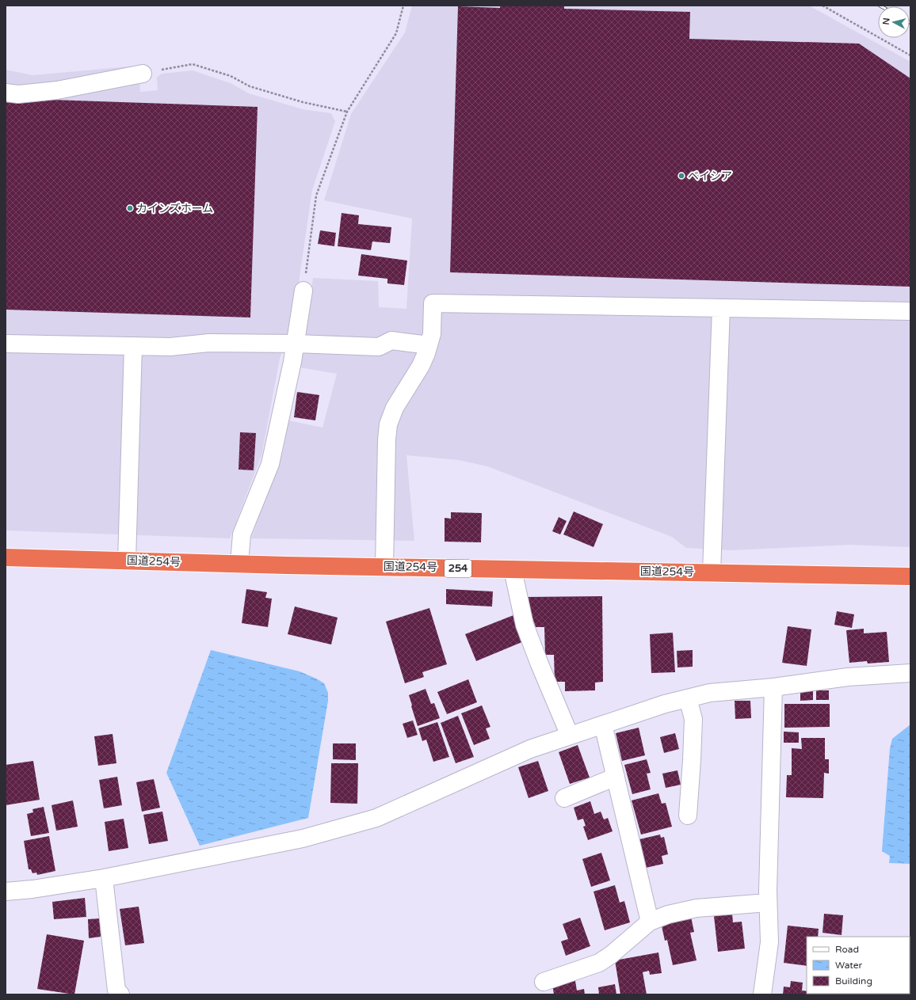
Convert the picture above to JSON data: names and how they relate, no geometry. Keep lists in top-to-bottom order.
{
  "streets": {
    "highway": ["国道254号", "254"]
  },
  "places": ["ベイシア", "カインズホーム"],
  "legend": ["Road", "Water", "Building"],
  "north": "left"
}
